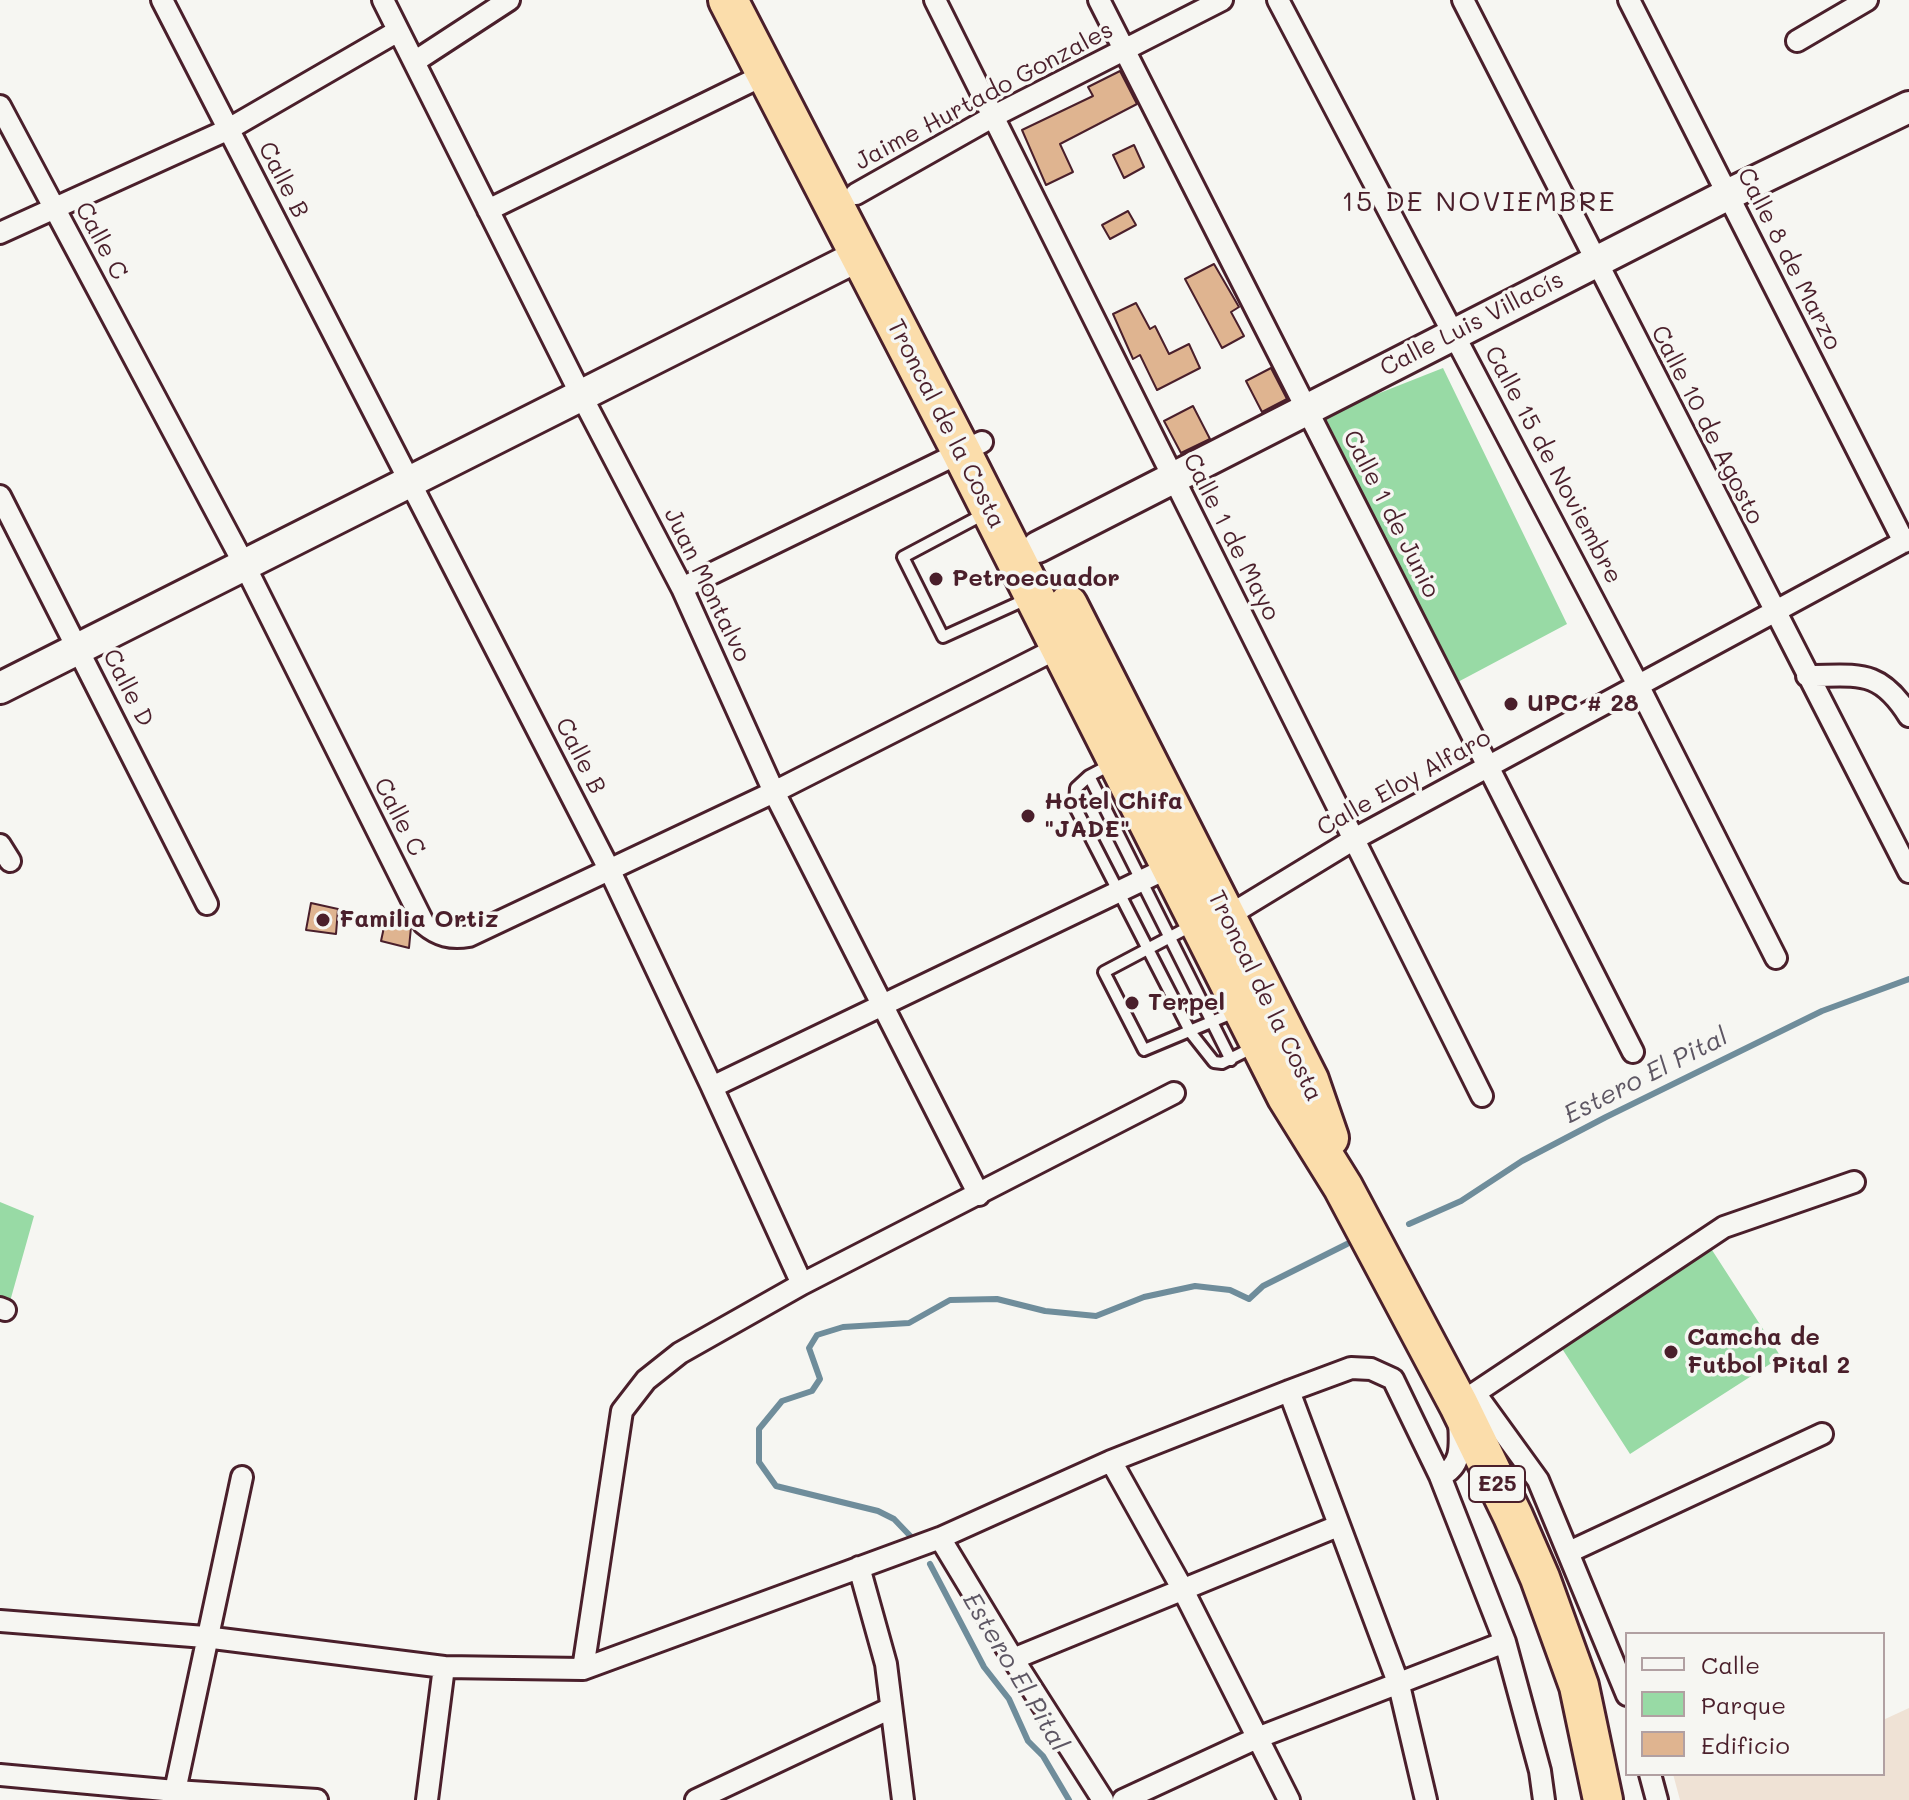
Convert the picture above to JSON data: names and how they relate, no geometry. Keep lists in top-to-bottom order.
{
  "streets": {
    "highway": ["Troncal de la Costa", "E25"],
    "street": [
      "Jaime Hurtado Gonzales",
      "Calle B",
      "Calle C",
      "Calle 8 de Marzo",
      "Calle Luis Villacís",
      "Calle 10 de Agosto",
      "Calle 15 de Noviembre",
      "Calle 1 de Junio",
      "Calle 1 de Mayo",
      "Juan Montalvo",
      "Calle D",
      "Calle Eloy Alfaro"
    ]
  },
  "crossings": [
    ["Jaime Hurtado Gonzales", "Troncal de la Costa"],
    ["Jaime Hurtado Gonzales", "Calle 1 de Junio"],
    ["Jaime Hurtado Gonzales", "Calle 1 de Mayo"],
    ["Calle B", "Calle C"],
    ["Calle C", "Troncal de la Costa"],
    ["Calle C", "Juan Montalvo"],
    ["Calle 8 de Marzo", "Calle Luis Villacís"],
    ["Calle 8 de Marzo", "Calle Eloy Alfaro"],
    ["Calle Luis Villacís", "Troncal de la Costa"],
    ["Calle Luis Villacís", "Calle 10 de Agosto"],
    ["Calle Luis Villacís", "Calle 15 de Noviembre"],
    ["Calle Luis Villacís", "Calle 1 de Junio"],
    ["Calle Luis Villacís", "Calle 1 de Mayo"],
    ["Troncal de la Costa", "Calle Eloy Alfaro"],
    ["Calle 10 de Agosto", "Calle Eloy Alfaro"],
    ["Calle 15 de Noviembre", "Calle Eloy Alfaro"],
    ["Calle 1 de Junio", "Calle Eloy Alfaro"],
    ["Calle 1 de Mayo", "Calle Eloy Alfaro"]
  ],
  "districts": ["15 DE NOVIEMBRE"],
  "water": ["Estero El Pital"],
  "places": [
    "Petroecuador",
    "UPC # 28",
    "Hotel Chifa \"JADE\"",
    "Familia Ortiz",
    "Terpel",
    "Camcha de Futbol Pital 2"
  ],
  "legend": ["Calle", "Parque", "Edificio"]
}
